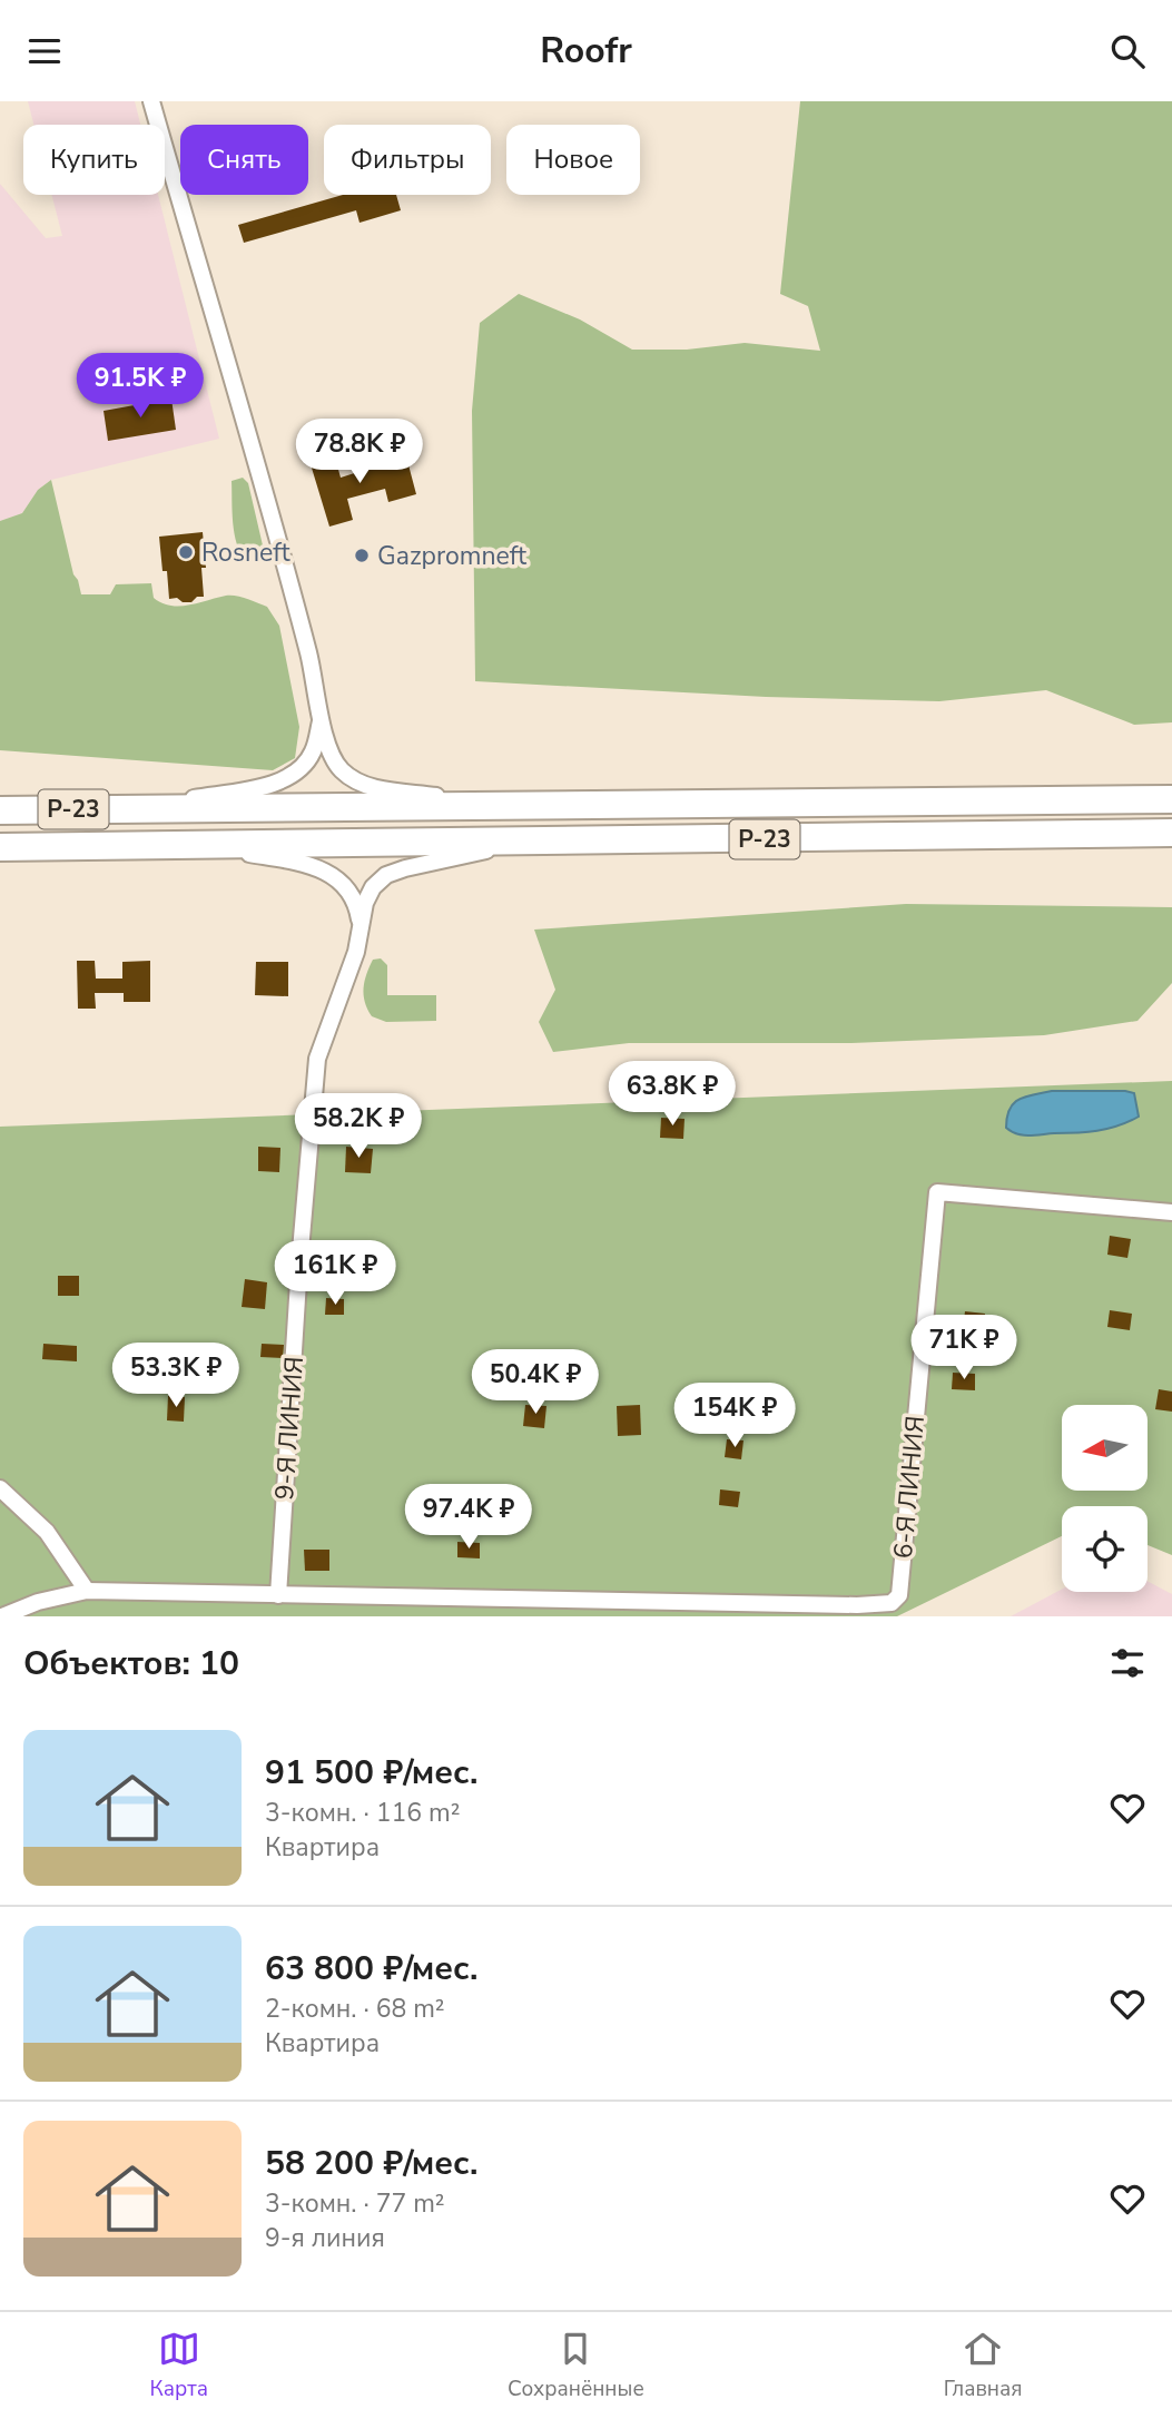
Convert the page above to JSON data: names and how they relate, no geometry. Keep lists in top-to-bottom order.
{
  "streets": {
    "highway": ["Р-23"],
    "street": ["9-Я ЛИНИЯ", "6-Я ЛИНИЯ"]
  },
  "crossings": [
    ["Р-23", "9-Я ЛИНИЯ"],
    ["9-Я ЛИНИЯ", "6-Я ЛИНИЯ"]
  ],
  "places": ["Rosneft", "Gazpromneft"],
  "north": "left",
  "page": {
    "header": "Roofr",
    "chip": [
      "Купить",
      "Снять",
      "Фильтры",
      "Новое"
    ],
    "price": [
      "91.5K ₽",
      "78.8K ₽",
      "63.8K ₽",
      "58.2K ₽",
      "161K ₽",
      "71K ₽",
      "53.3K ₽",
      "50.4K ₽",
      "154K ₽",
      "97.4K ₽"
    ],
    "heading": "Объектов: 10",
    "list": [
      {
        "name": "91 500 ₽/мес.",
        "note": "3-комн. · 116 m² · Квартира"
      },
      {
        "name": "63 800 ₽/мес.",
        "note": "2-комн. · 68 m² · Квартира"
      },
      {
        "name": "58 200 ₽/мес.",
        "note": "3-комн. · 77 m² · 9-я линия"
      }
    ],
    "tabs": ["Карта", "Сохранённые", "Главная"]
  }
}
